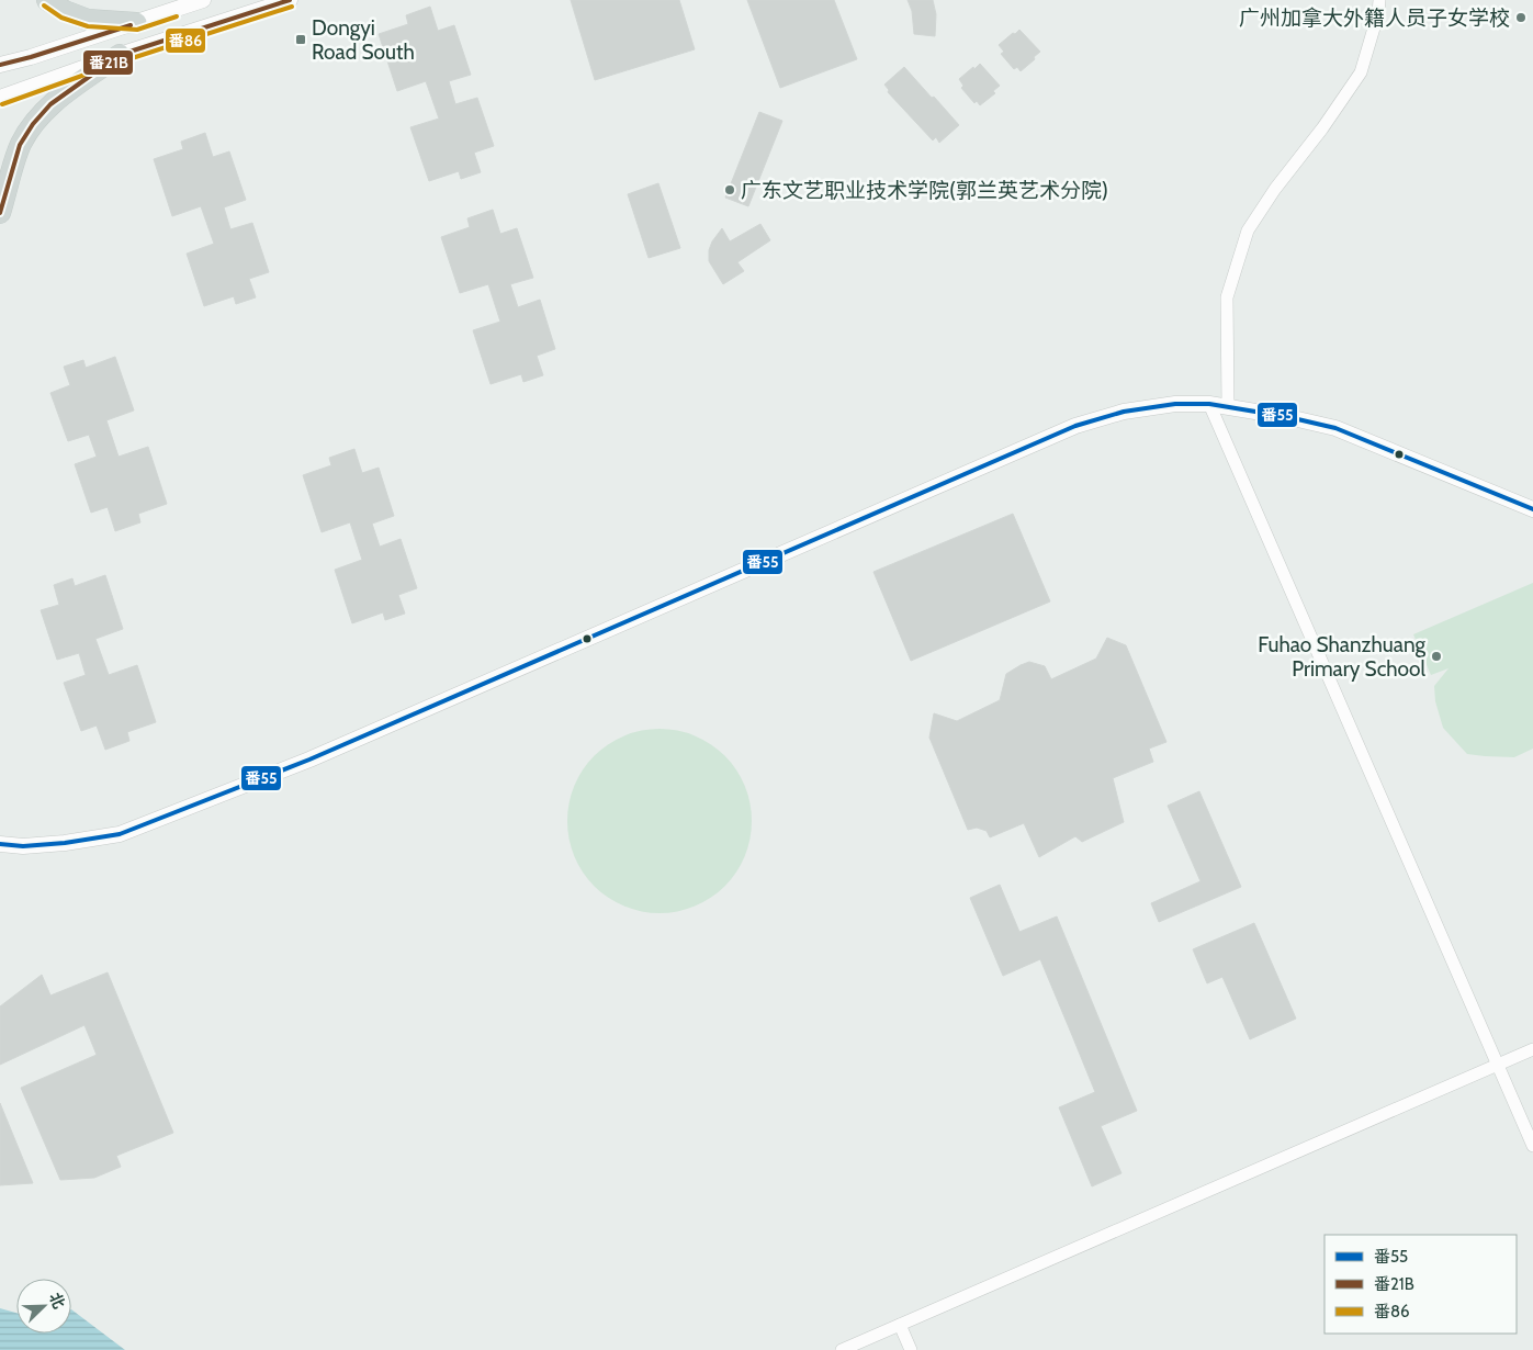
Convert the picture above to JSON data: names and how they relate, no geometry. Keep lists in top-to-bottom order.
{
  "places": {
    "other": ["广州加拿大外籍人员子女学校", "广东文艺职业技术学院(郭兰英艺术分院)", "Fuhao Shanzhuang Primary School"],
    "transit": ["Dongyi Road South"]
  },
  "lines": ["transit line 番21B", "transit line 番86", "transit line 番55"],
  "legend": ["番55", "番21B", "番86"],
  "north": "top right"
}
